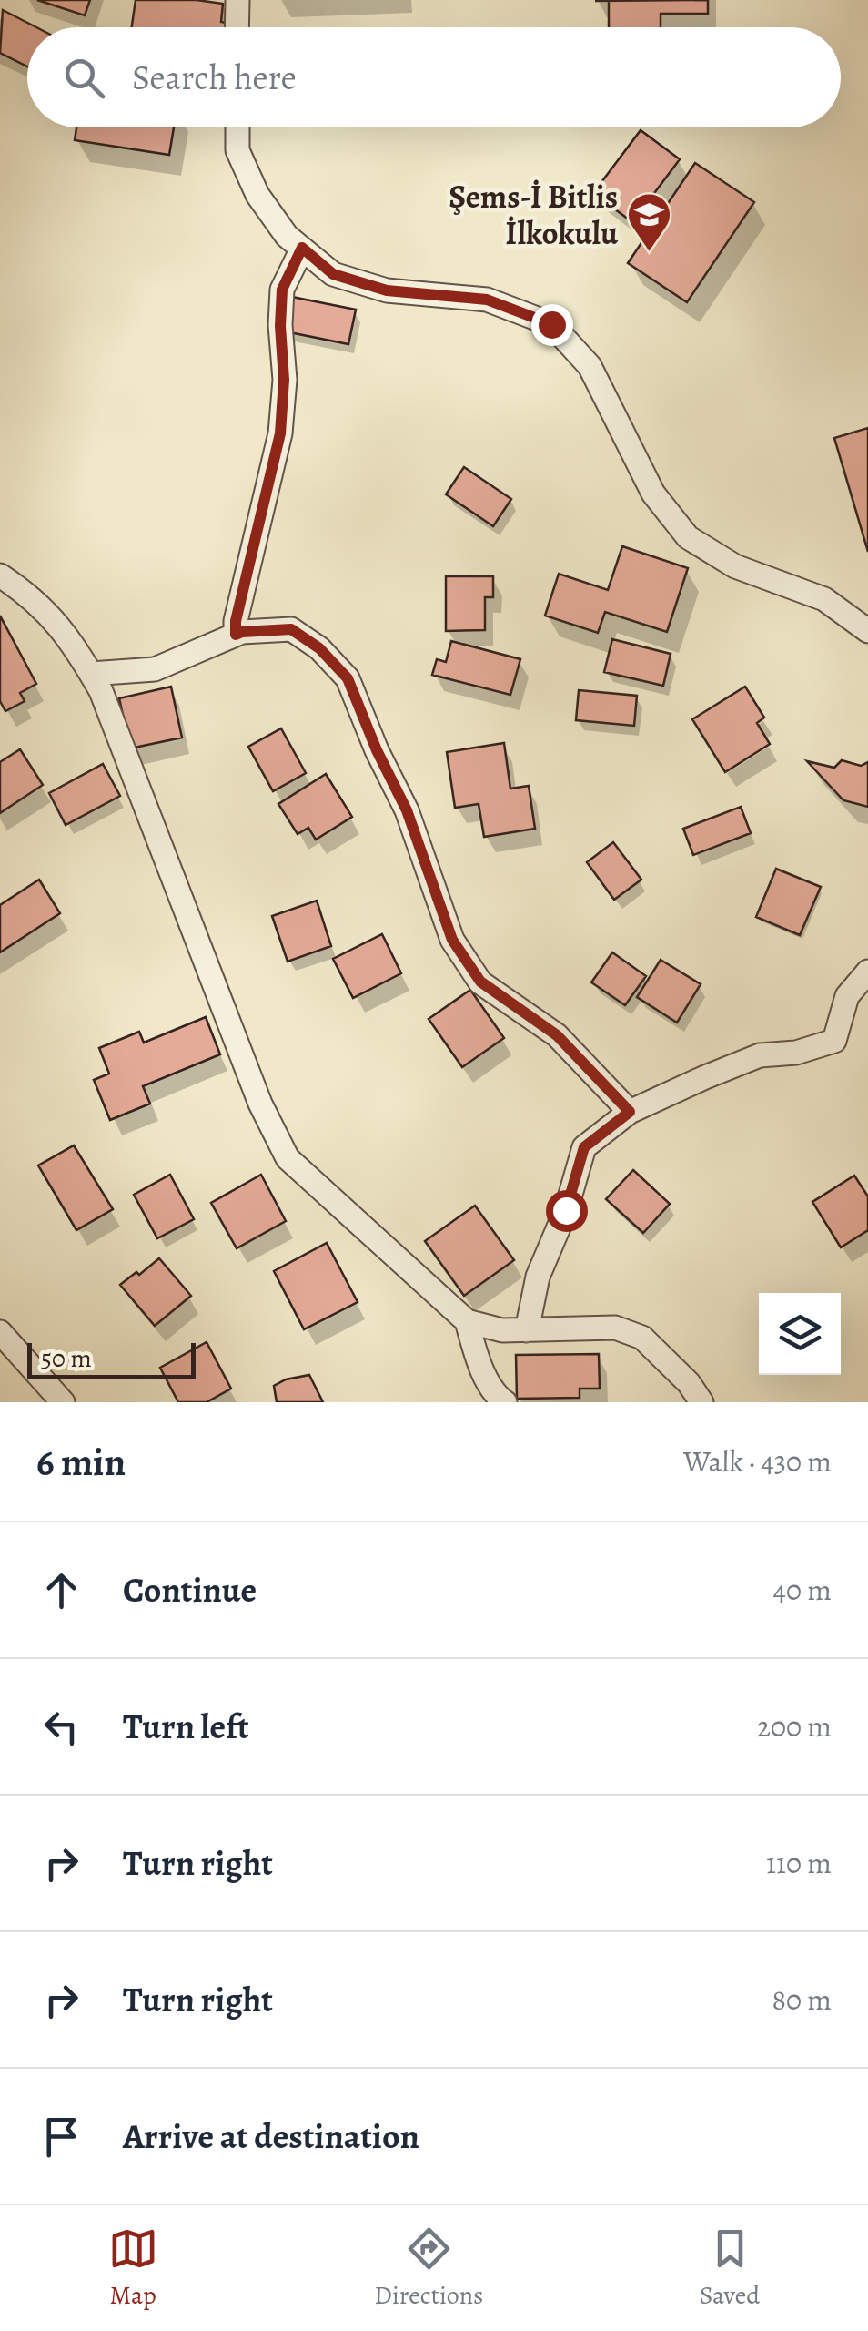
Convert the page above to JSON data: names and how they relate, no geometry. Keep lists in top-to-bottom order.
{
  "places": {
    "school or university": ["Şems-İ Bitlis İlkokulu"]
  },
  "scale_bar": "50 m",
  "page": {
    "search": "Search here",
    "scale": "50 m",
    "heading": ["6 min", "Walk · 430 m"],
    "list": [
      ["Continue", "40 m"],
      ["Turn left", "200 m"],
      ["Turn right", "110 m"],
      ["Turn right", "80 m"],
      "Arrive at destination"
    ],
    "nav": ["Map", "Directions", "Saved"]
  }
}
